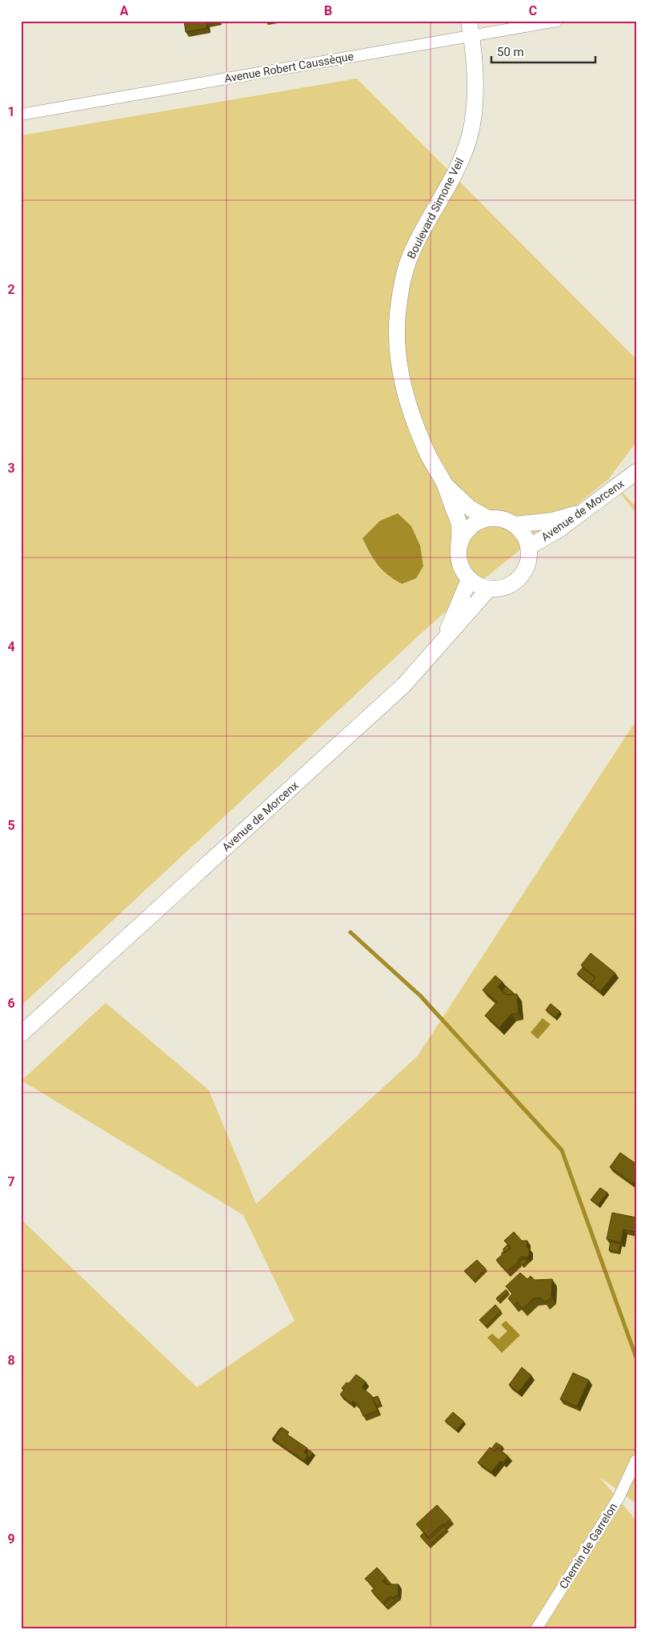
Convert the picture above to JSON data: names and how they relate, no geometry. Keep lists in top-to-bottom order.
{
  "streets": {
    "main road": ["Boulevard Simone Veil", "Avenue de Morcenx"],
    "street": ["Avenue Robert Caussèque", "Chemin de Garrelon"]
  },
  "crossings": [
    ["Avenue Robert Caussèque", "Boulevard Simone Veil"]
  ],
  "scale_bar": "50 m",
  "grid": {
    "columns": ["A", "B", "C"],
    "rows": [
      "1",
      "2",
      "3",
      "4",
      "5",
      "6",
      "7",
      "8",
      "9"
    ]
  }
}
